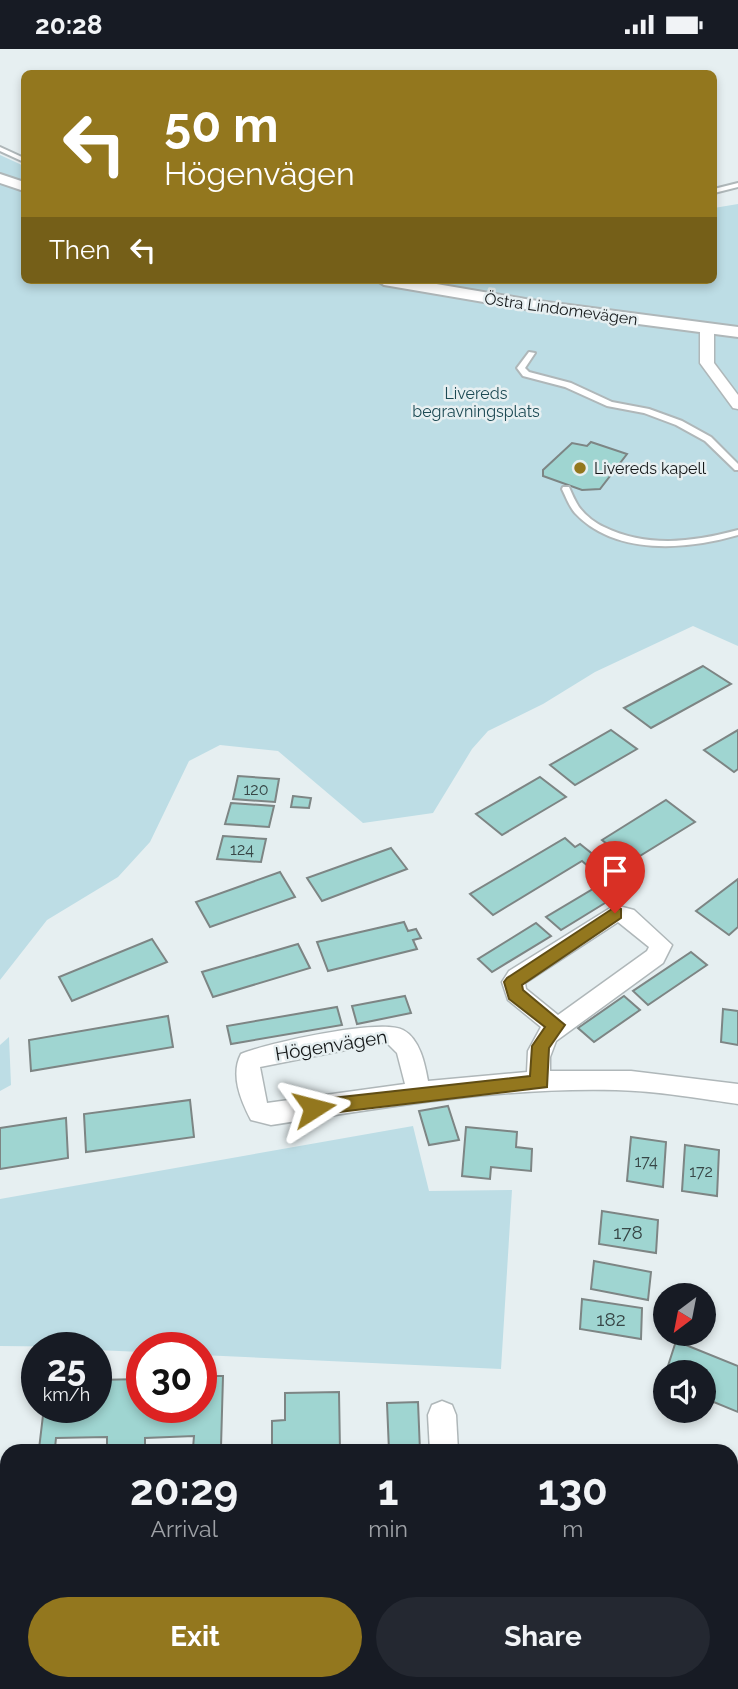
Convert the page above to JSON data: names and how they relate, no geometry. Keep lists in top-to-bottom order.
{
  "streets": {
    "street": ["Östra Lindomevägen", "Högenvägen"]
  },
  "parks": ["Livereds begravningsplats"],
  "places": ["Livereds kapell"],
  "house_numbers": [
    "120",
    "124",
    "174",
    "172",
    "178",
    "182"
  ],
  "north": "bottom left",
  "page": {
    "status": "20:28",
    "turn": ["50 m", "Högenvägen"],
    "then": "Then",
    "speed": "25 km/h",
    "limit": "30",
    "eta": [
      "20:29",
      "Arrival",
      "1",
      "min",
      "130",
      "m"
    ],
    "buttons": ["Exit", "Share"]
  }
}
